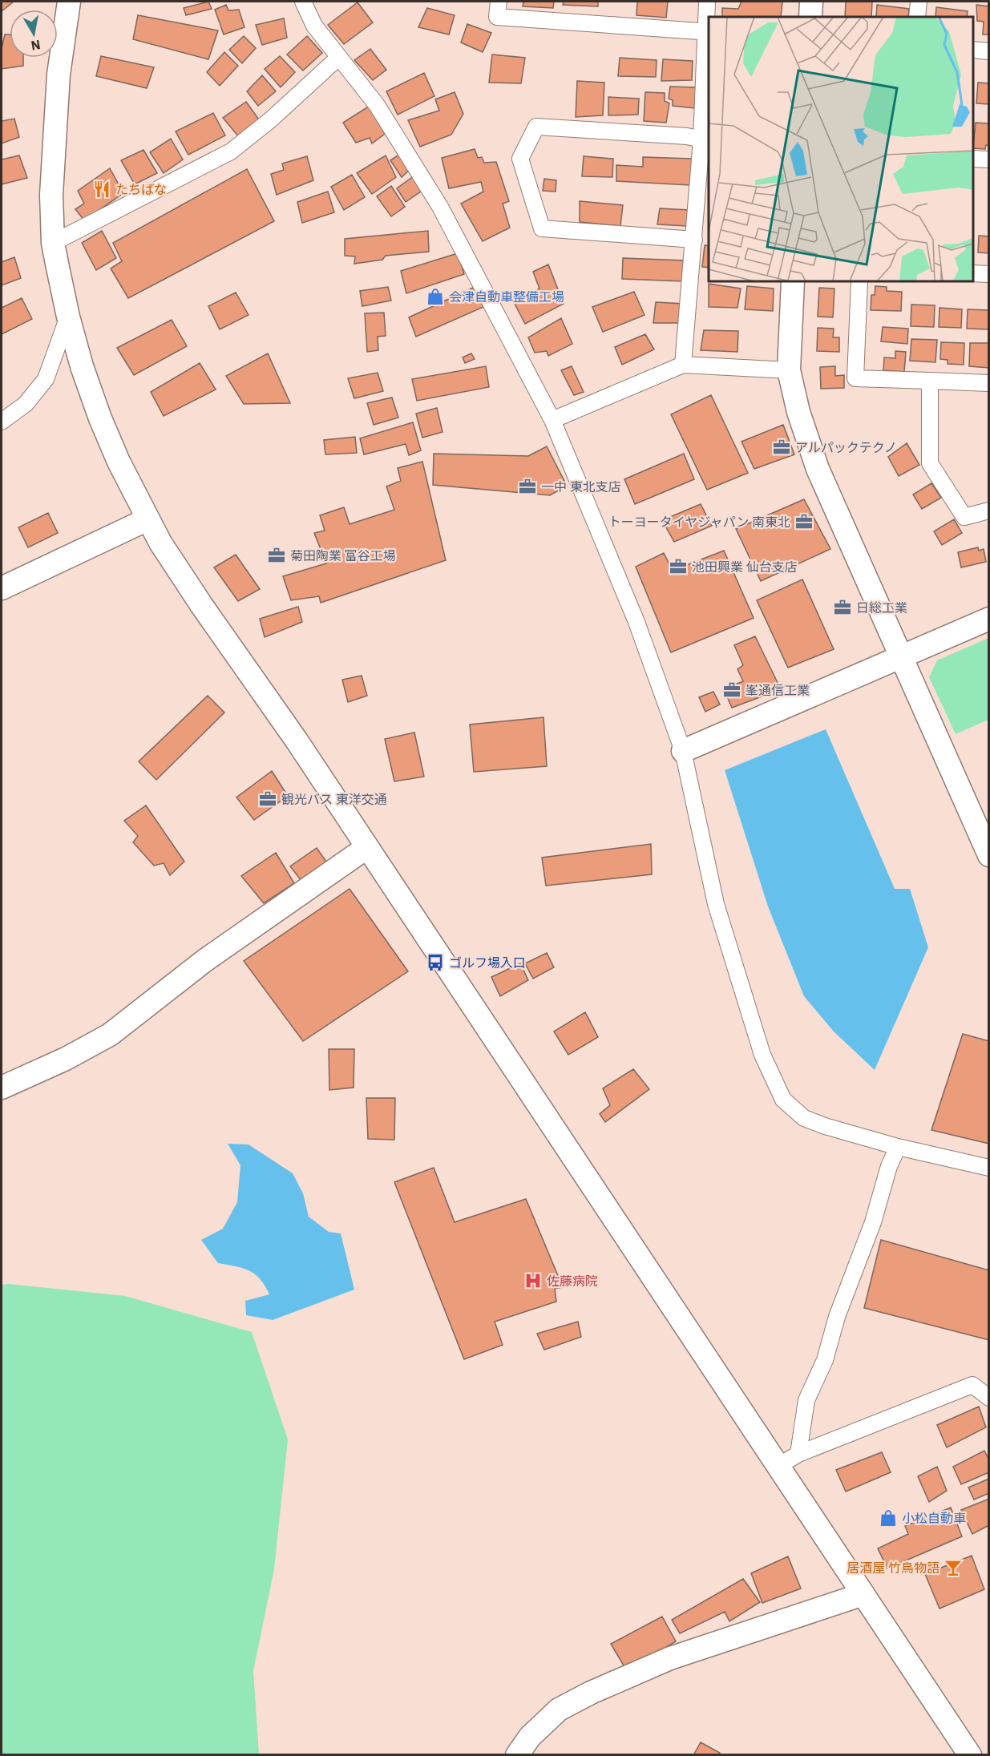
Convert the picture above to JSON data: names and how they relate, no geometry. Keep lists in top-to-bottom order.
{
  "places": {
    "restaurant": ["たちばな"],
    "shop": ["会津自動車整備工場", "小松自動車"],
    "office": [
      "アルパックテクノ",
      "一中 東北支店",
      "トーヨータイヤジャパン 南東北",
      "菊田陶業 富谷工場",
      "池田興業 仙台支店",
      "日総工業",
      "峯通信工業",
      "観光バス 東洋交通"
    ],
    "bus stop": ["ゴルフ場入口"],
    "hospital": ["佐藤病院"],
    "bar": ["居酒屋 竹鳥物語"]
  },
  "north": "bottom"
}
